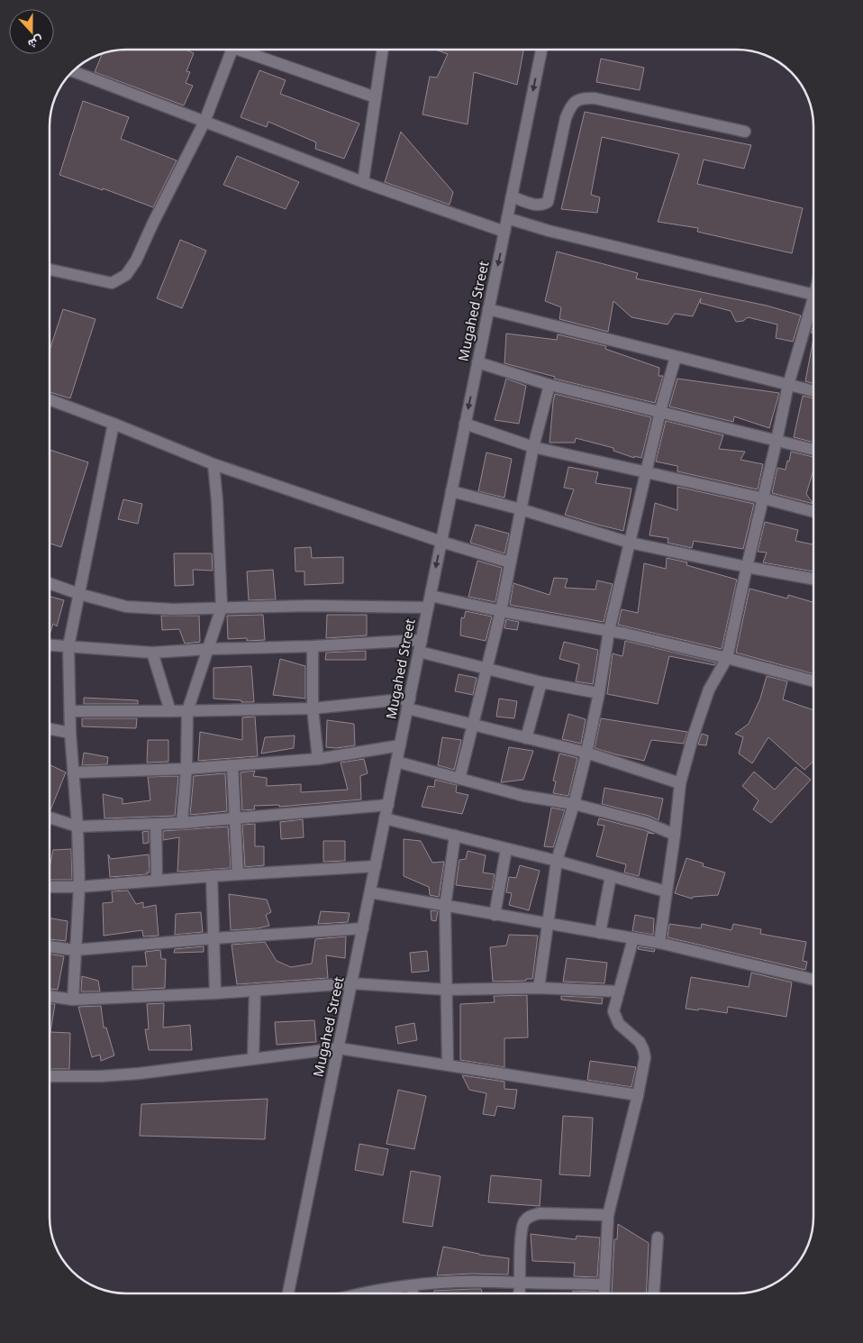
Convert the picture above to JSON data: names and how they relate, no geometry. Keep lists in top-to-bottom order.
{
  "streets": {
    "street": ["Mugahed Street"]
  },
  "north": "bottom"
}
